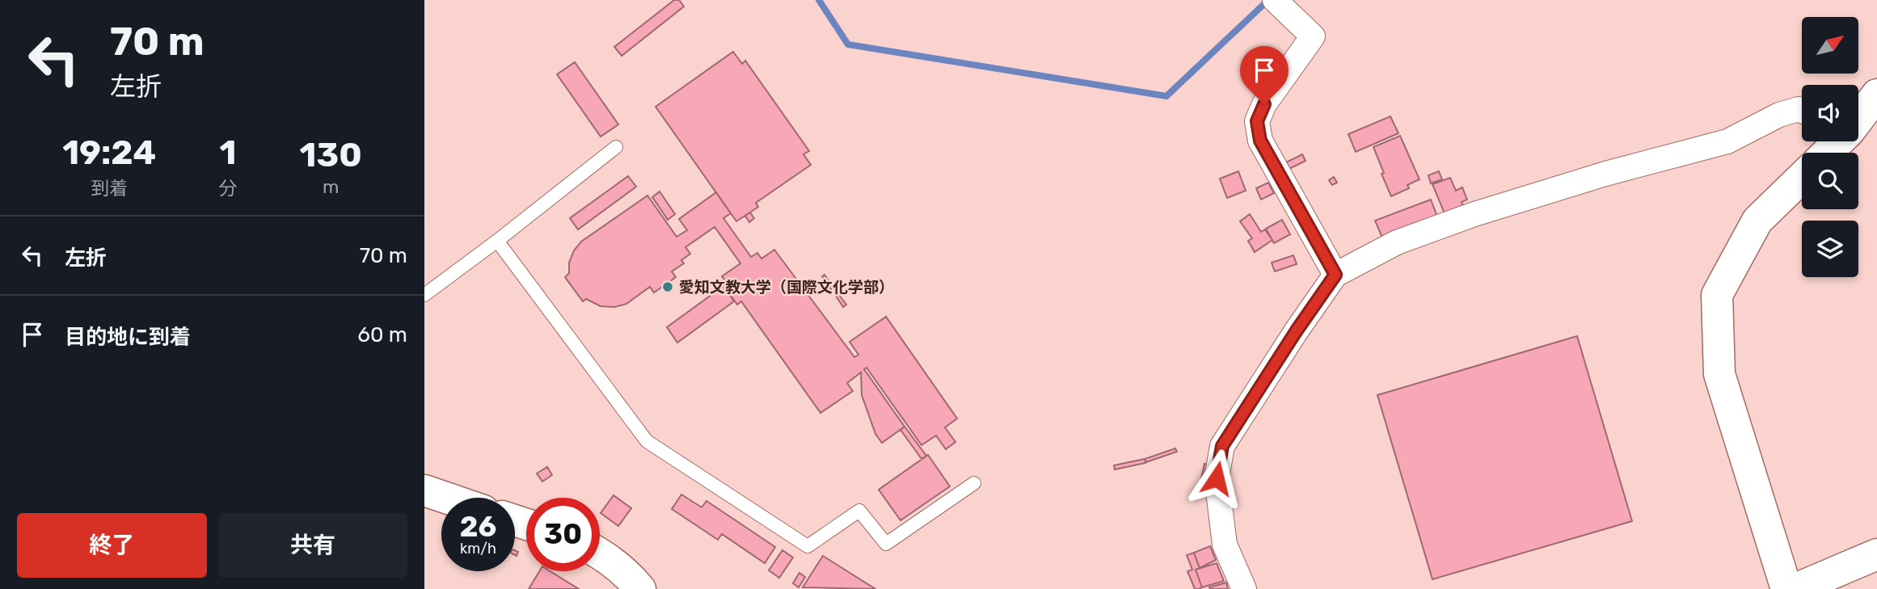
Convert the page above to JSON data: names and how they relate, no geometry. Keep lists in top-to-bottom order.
{
  "places": ["愛知文教大学（国際文化学部）"],
  "north": "top right",
  "page": {
    "turn": ["70 m", "左折"],
    "eta": [
      "19:24",
      "到着",
      "1",
      "分",
      "130",
      "m"
    ],
    "list": [
      {
        "name": "左折",
        "value": "70 m"
      },
      {
        "name": "目的地に到着",
        "value": "60 m"
      }
    ],
    "speed": "26 km/h",
    "limit": "30",
    "buttons": ["終了", "共有"]
  }
}
